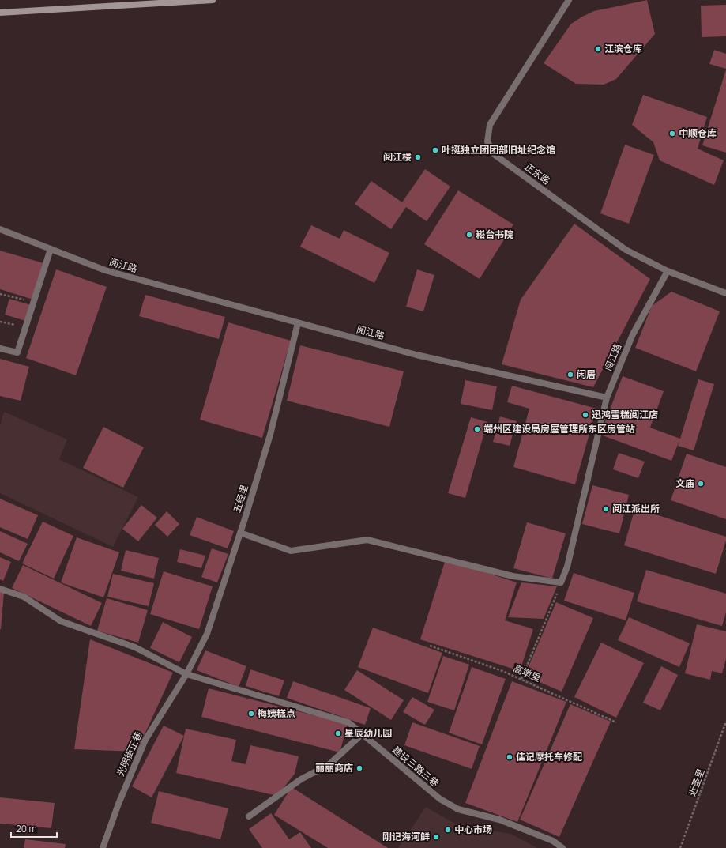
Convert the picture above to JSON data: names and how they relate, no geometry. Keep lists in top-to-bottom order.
{
  "streets": {
    "street": [
      "正东路",
      "阅江路",
      "五经里",
      "光明街正巷",
      "建设三路三巷"
    ],
    "path": ["高墩里", "近圣里"]
  },
  "crossings": [
    ["正东路", "阅江路"],
    ["阅江路", "五经里"],
    ["五经里", "光明街正巷"],
    ["五经里", "建设三路三巷"],
    ["光明街正巷", "建设三路三巷"]
  ],
  "places": [
    "江滨仓库",
    "中顺仓库",
    "叶挺独立团团部旧址纪念馆",
    "阅江楼",
    "崧台书院",
    "闲居",
    "迅鸿雪糕阅江店",
    "端州区建设局房屋管理所东区房管站",
    "文庙",
    "阅江派出所",
    "梅姨糕点",
    "星辰幼儿园",
    "佳记摩托车修配",
    "丽丽商店",
    "中心市场",
    "刚记海河鲜"
  ],
  "scale_bar": "20 m"
}
